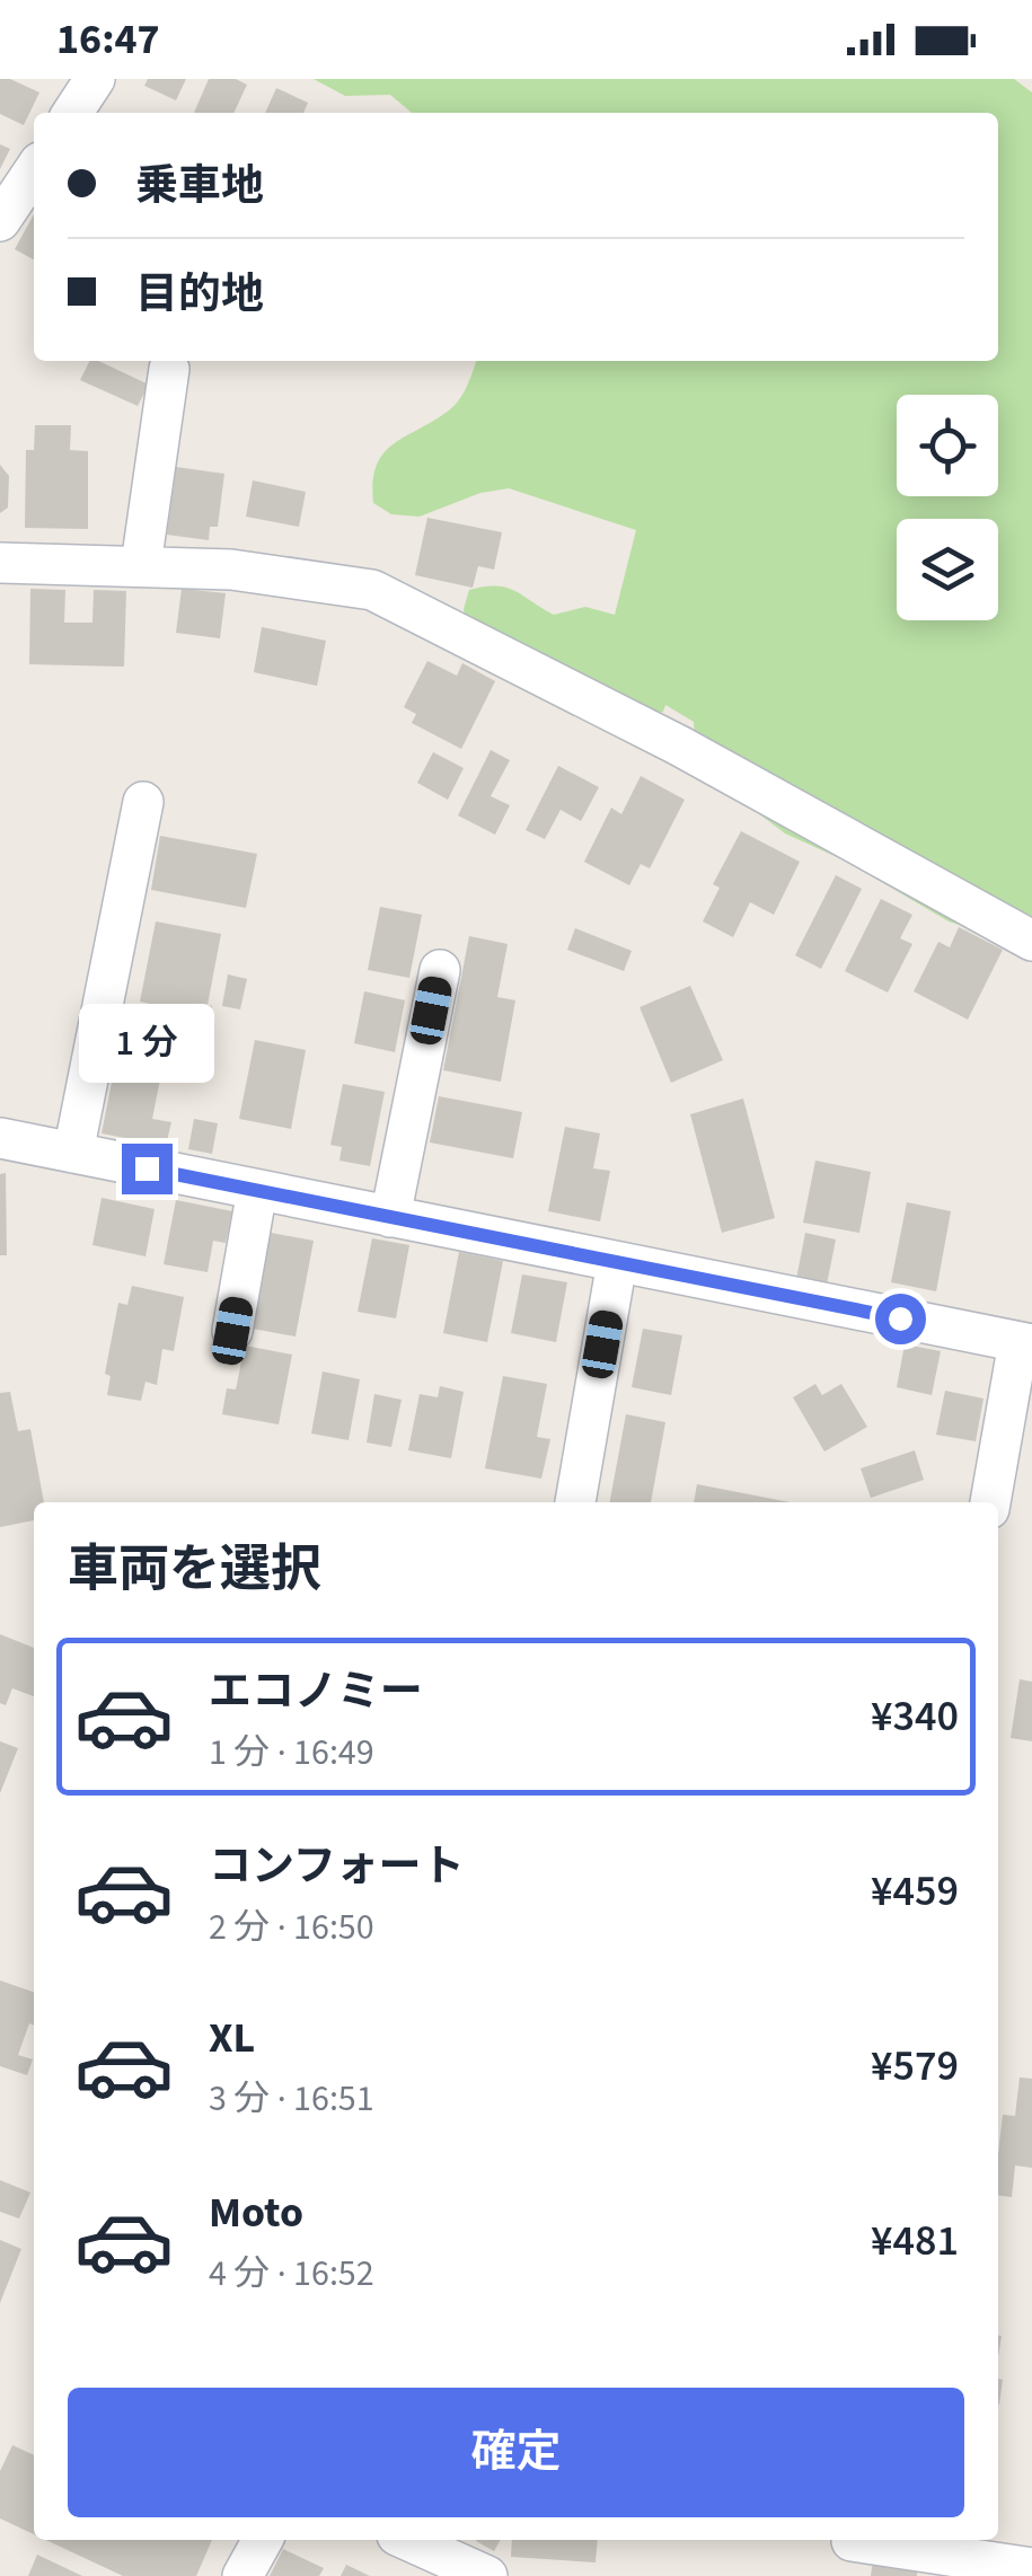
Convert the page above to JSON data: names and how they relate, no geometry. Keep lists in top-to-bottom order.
{
  "page": {
    "status": "16:47",
    "banner": ["乗車地", "目的地"],
    "bubble": "1 分",
    "heading": "車両を選択",
    "list": [
      {
        "name": "エコノミー",
        "note": "1 分 · 16:49",
        "value": "¥340"
      },
      {
        "name": "コンフォート",
        "note": "2 分 · 16:50",
        "value": "¥459"
      },
      {
        "name": "XL",
        "note": "3 分 · 16:51",
        "value": "¥579"
      },
      {
        "name": "Moto",
        "note": "4 分 · 16:52",
        "value": "¥481"
      }
    ],
    "buttons": "確定"
  }
}
